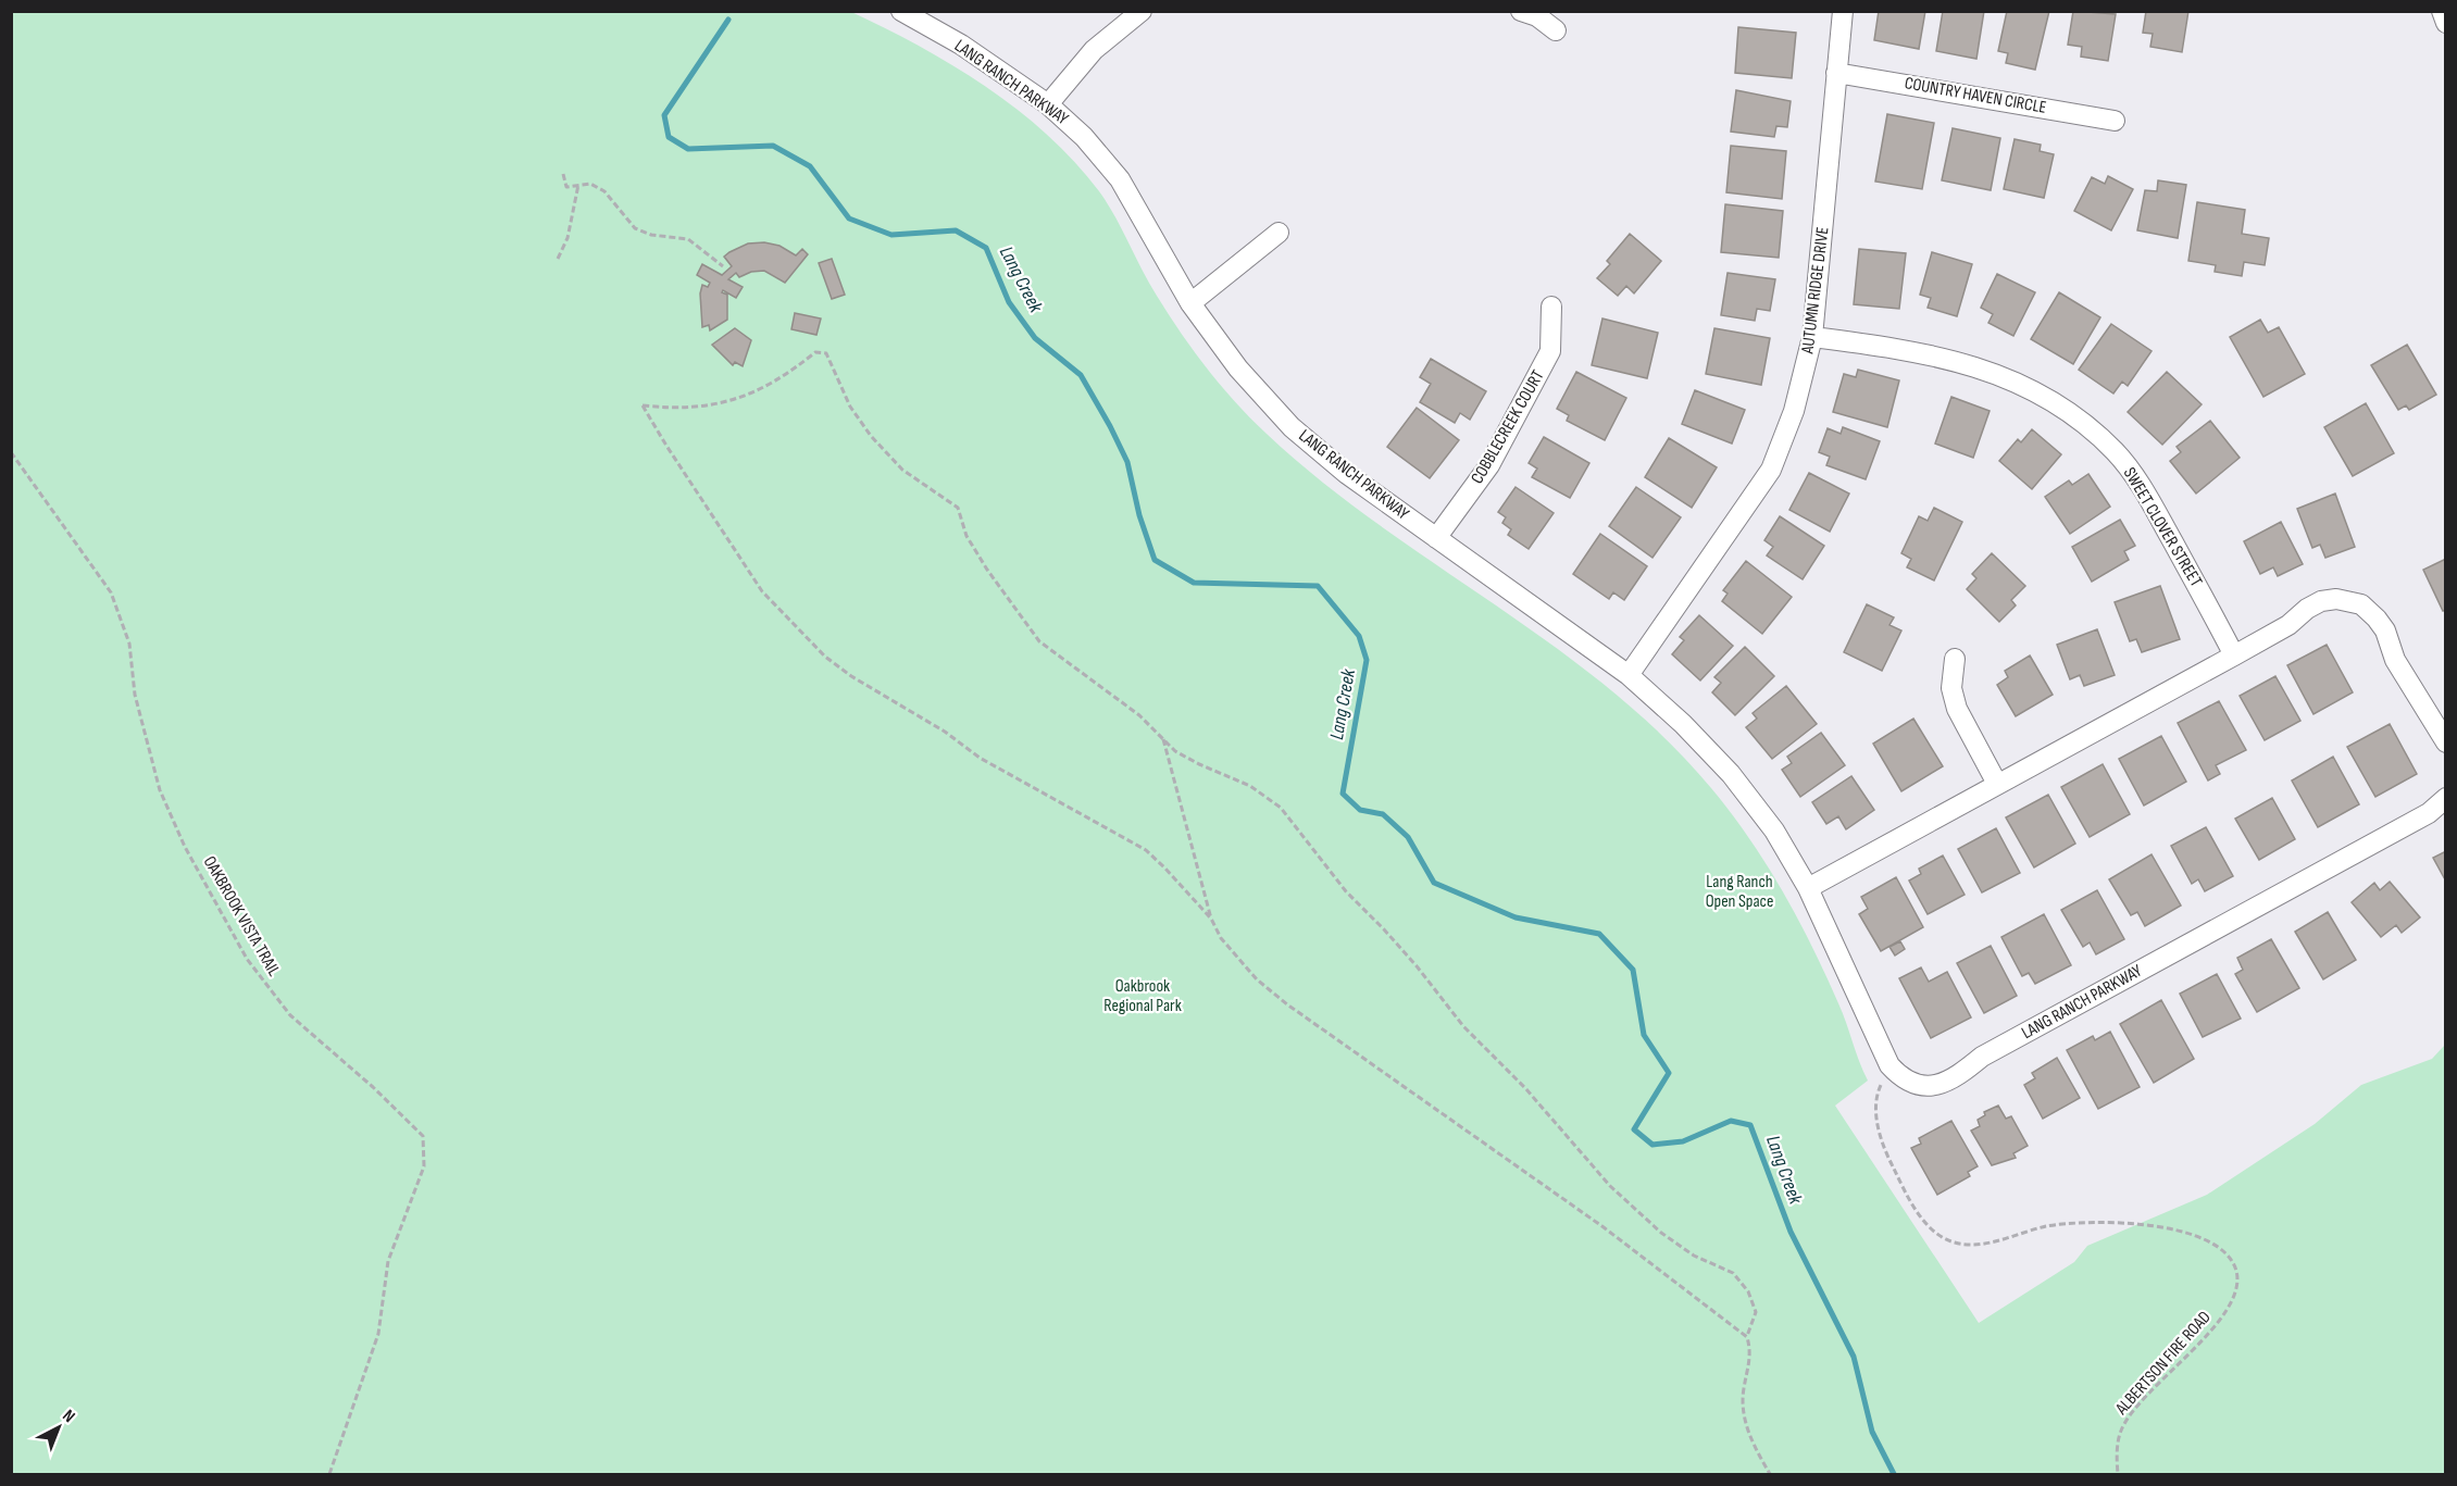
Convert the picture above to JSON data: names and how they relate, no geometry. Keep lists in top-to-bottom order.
{
  "streets": {
    "street": [
      "LANG RANCH PARKWAY",
      "COUNTRY HAVEN CIRCLE",
      "AUTUMN RIDGE DRIVE",
      "COBBLECREEK COURT",
      "SWEET CLOVER STREET"
    ],
    "path": ["OAKBROOK VISTA TRAIL", "ALBERTSON FIRE ROAD"]
  },
  "crossings": [
    ["LANG RANCH PARKWAY", "AUTUMN RIDGE DRIVE"],
    ["LANG RANCH PARKWAY", "COBBLECREEK COURT"],
    ["LANG RANCH PARKWAY", "ALBERTSON FIRE ROAD"],
    ["COUNTRY HAVEN CIRCLE", "AUTUMN RIDGE DRIVE"],
    ["AUTUMN RIDGE DRIVE", "SWEET CLOVER STREET"]
  ],
  "water": ["Lang Creek"],
  "parks": ["Lang Ranch Open Space", "Oakbrook Regional Park"],
  "north": "top right"
}
